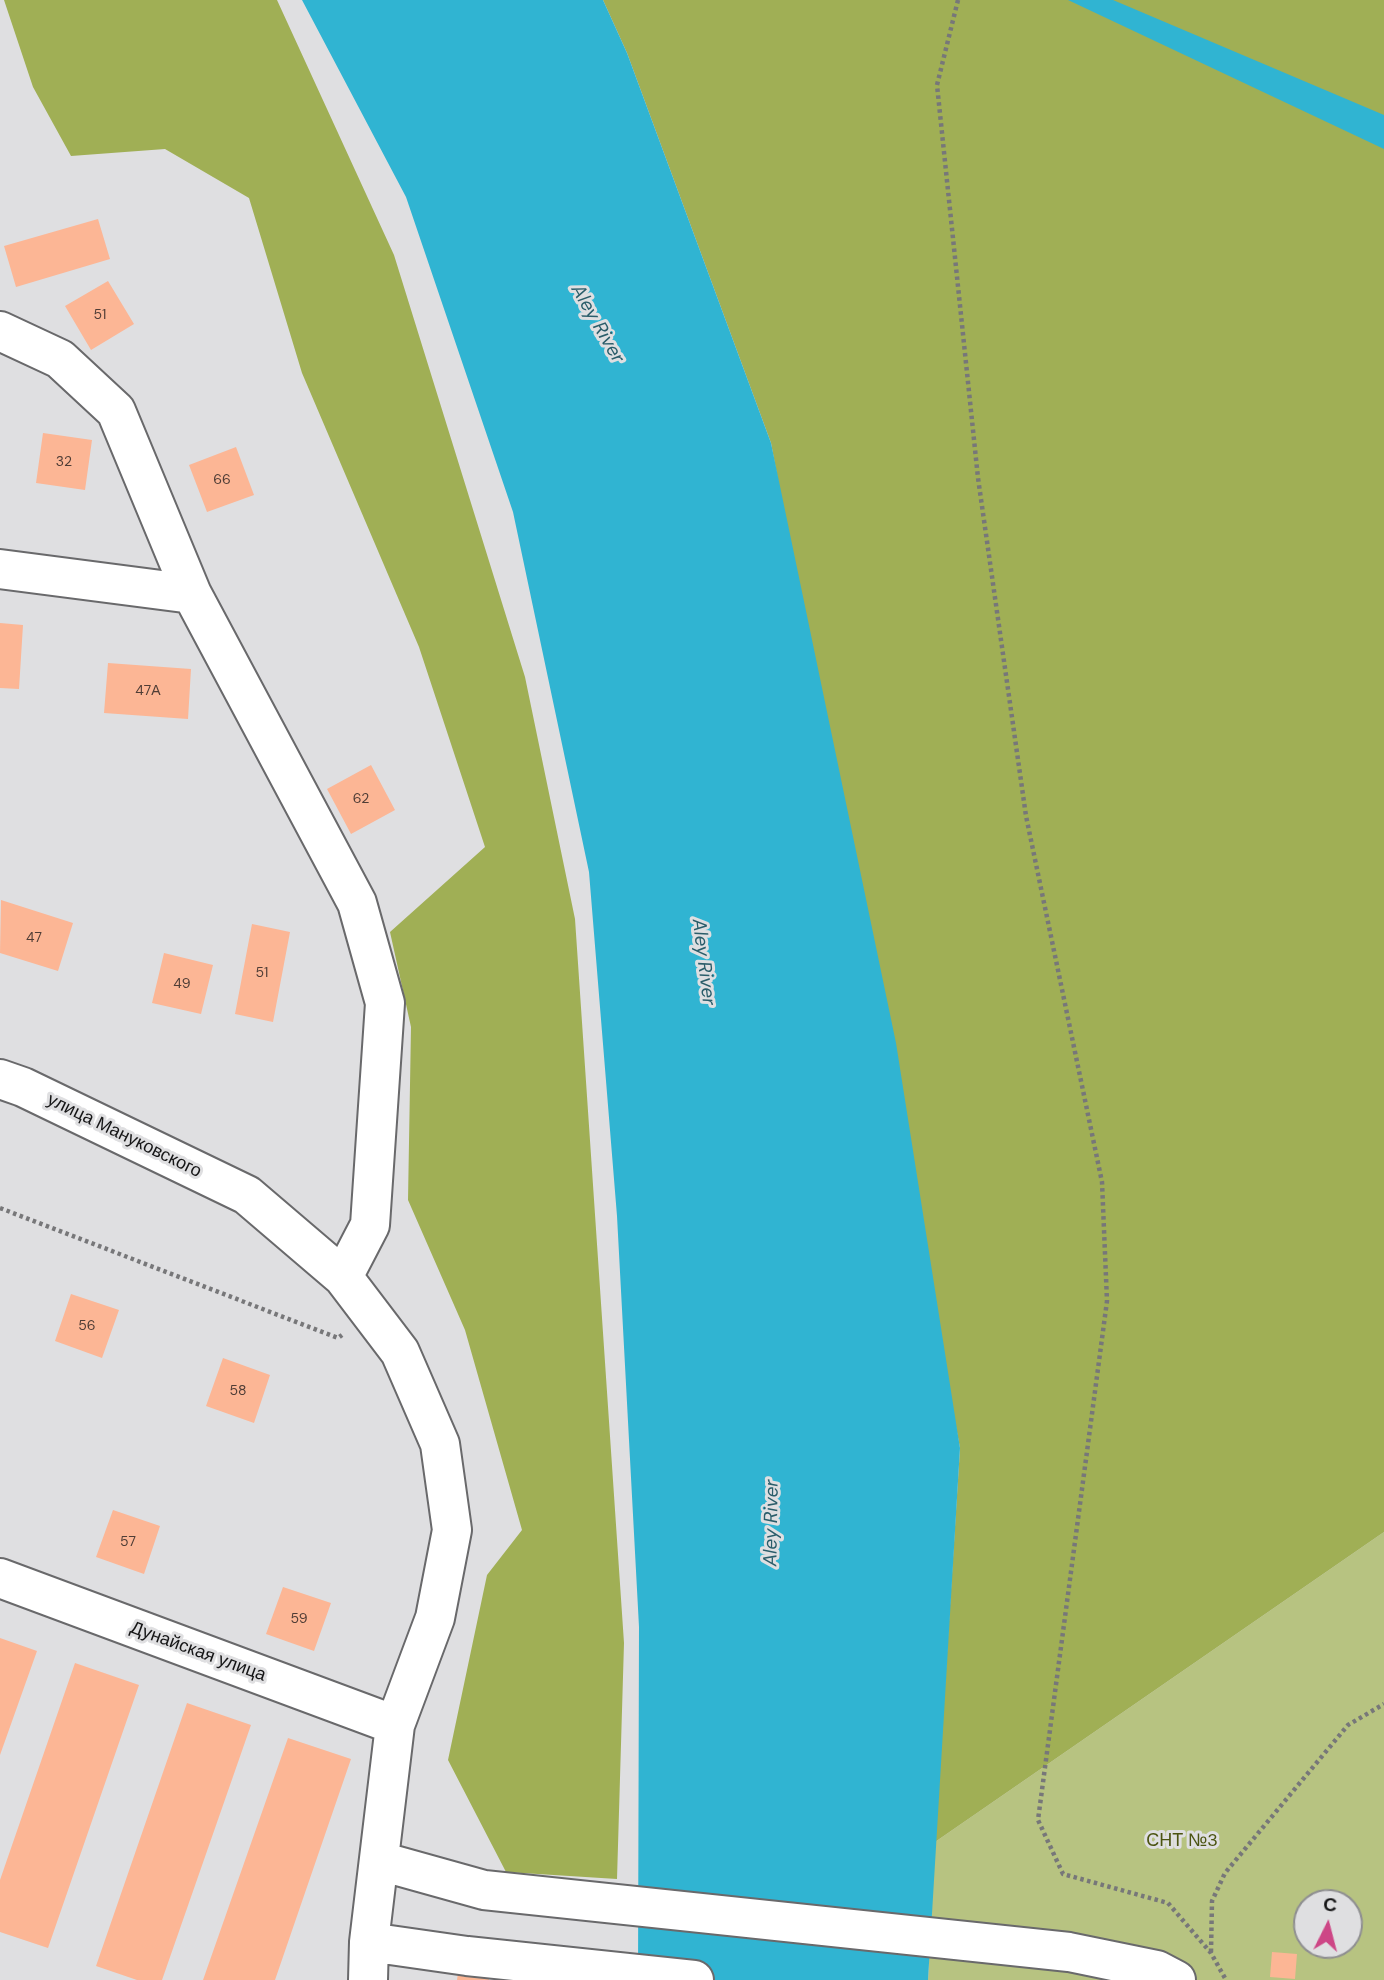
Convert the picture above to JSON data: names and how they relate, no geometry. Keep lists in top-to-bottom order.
{
  "streets": {
    "street": ["улица Мануковского", "Дунайская улица"]
  },
  "crossings": [
    ["улица Мануковского", "Дунайская улица"]
  ],
  "water": ["Aley River"],
  "parks": ["СНТ №3"],
  "house_numbers": [
    "51",
    "32",
    "66",
    "47А",
    "62",
    "47",
    "51",
    "49",
    "56",
    "58",
    "57",
    "59"
  ],
  "north": "top"
}
